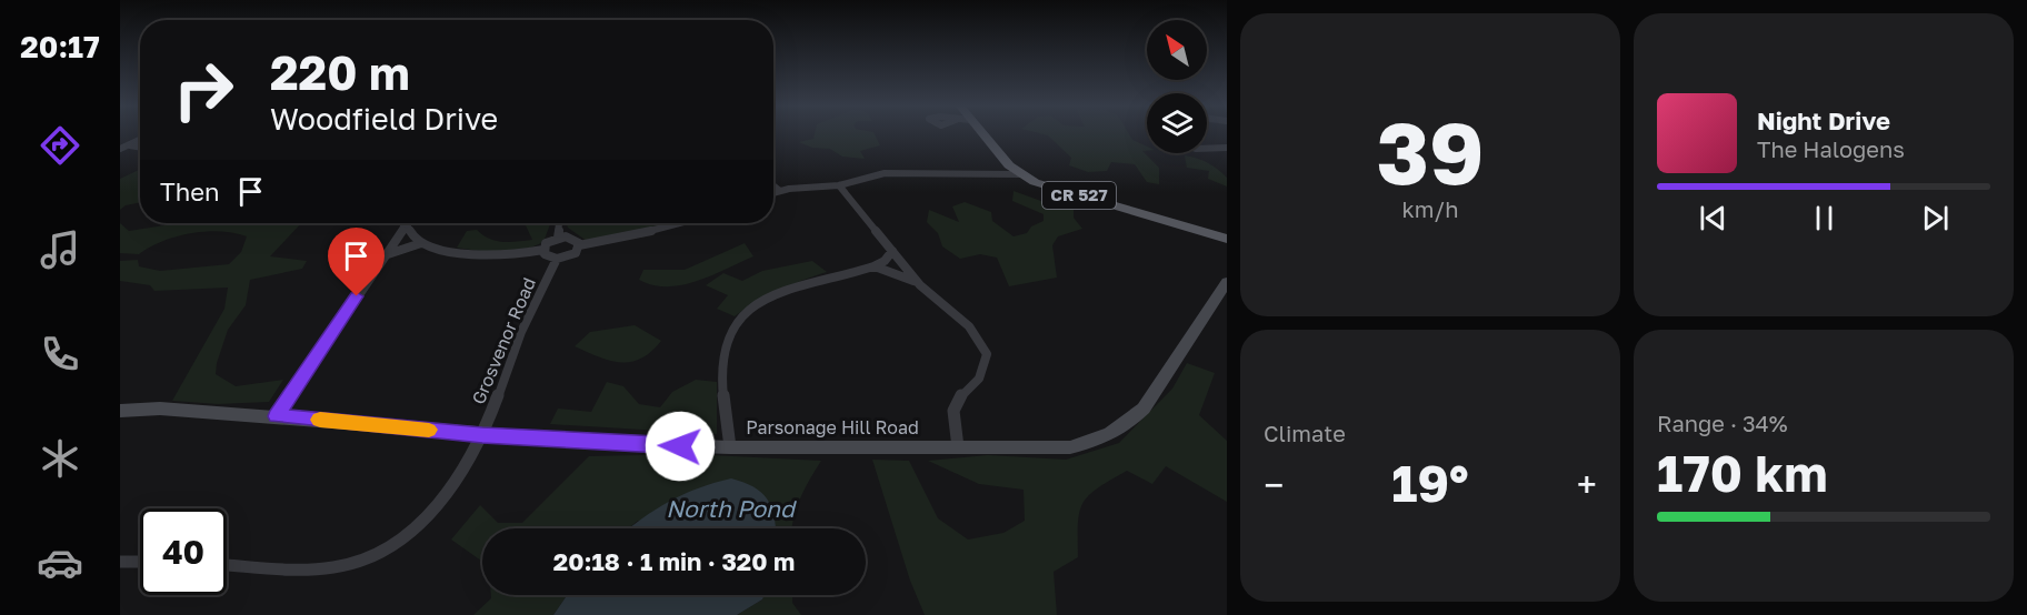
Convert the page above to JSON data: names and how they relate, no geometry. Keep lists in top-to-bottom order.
{
  "streets": {
    "main road": ["CR 527"],
    "street": ["Grosvenor Road", "Parsonage Hill Road"]
  },
  "crossings": [
    ["Grosvenor Road", "Parsonage Hill Road"]
  ],
  "water": ["North Pond"],
  "north": "top left",
  "page": {
    "tabs": "20:17",
    "tile": [
      ["39", "km/h"],
      "Climate",
      ["Range · 34%", "170 km"]
    ],
    "turn": ["220 m", "Woodfield Drive"],
    "song": ["Night Drive", "The Halogens"],
    "then": "Then",
    "heat": ["−", "19°", "+"],
    "limit": "40",
    "trip": "20:18 · 1 min · 320 m"
  }
}
